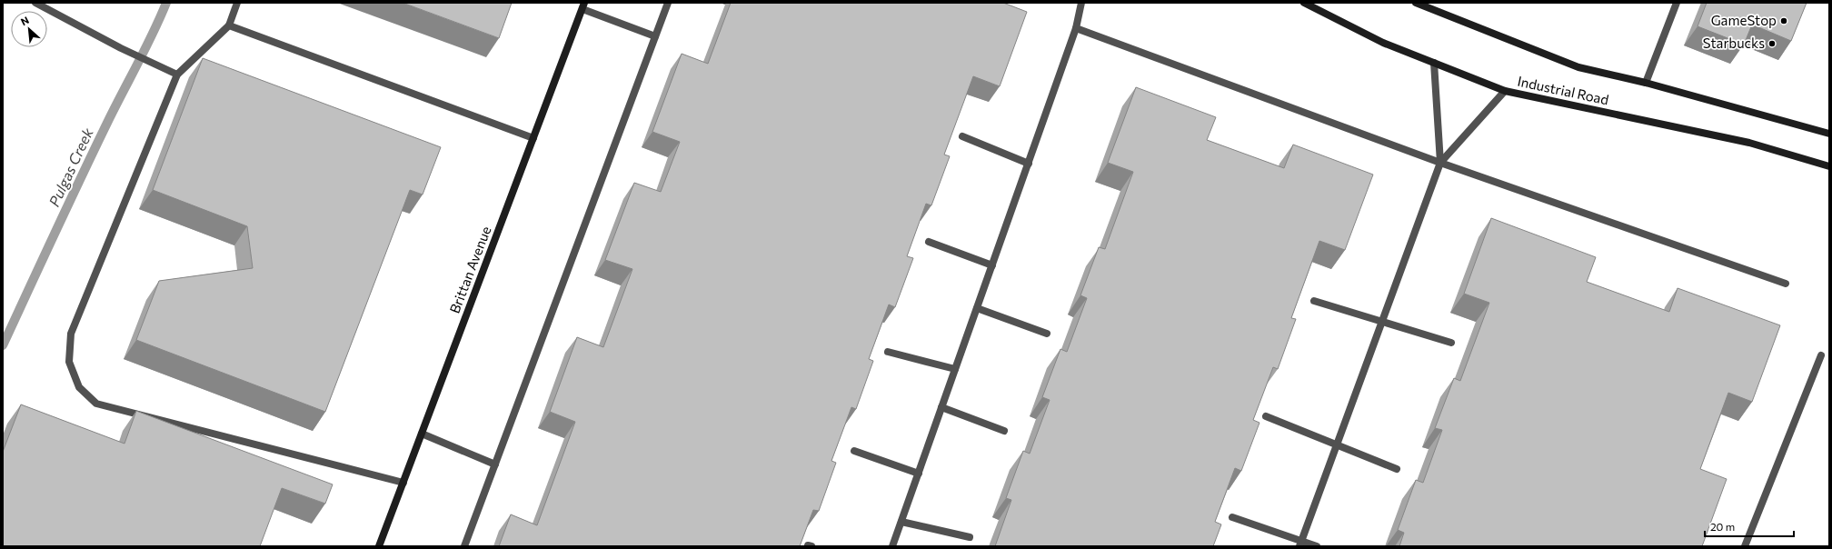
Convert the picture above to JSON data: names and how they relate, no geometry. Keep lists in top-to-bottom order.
{
  "streets": {
    "main road": ["Industrial Road", "Brittan Avenue"]
  },
  "water": ["Pulgas Creek"],
  "places": ["GameStop", "Starbucks"],
  "scale_bar": "20 m",
  "north": "top left"
}
